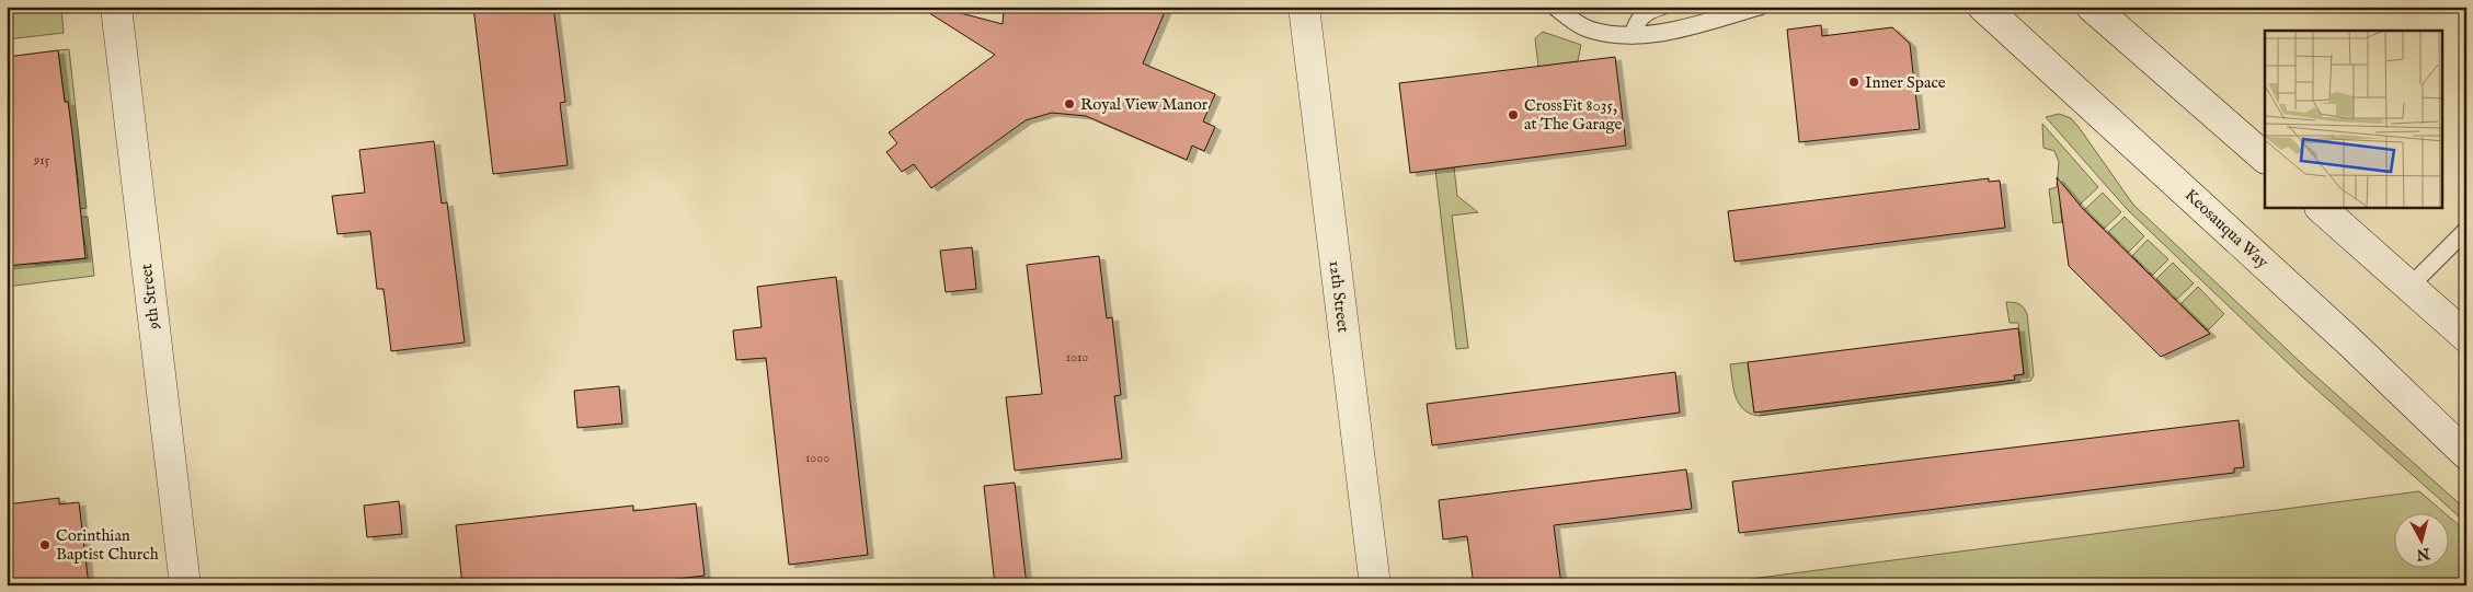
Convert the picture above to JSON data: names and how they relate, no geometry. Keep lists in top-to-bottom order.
{
  "streets": {
    "street": ["Keosauqua Way", "9th Street", "12th Street"]
  },
  "places": [
    "Inner Space",
    "Royal View Manor",
    "CrossFit 8035, at The Garage",
    "Corinthian Baptist Church"
  ],
  "house_numbers": ["915", "1010", "1000"],
  "north": "bottom"
}
